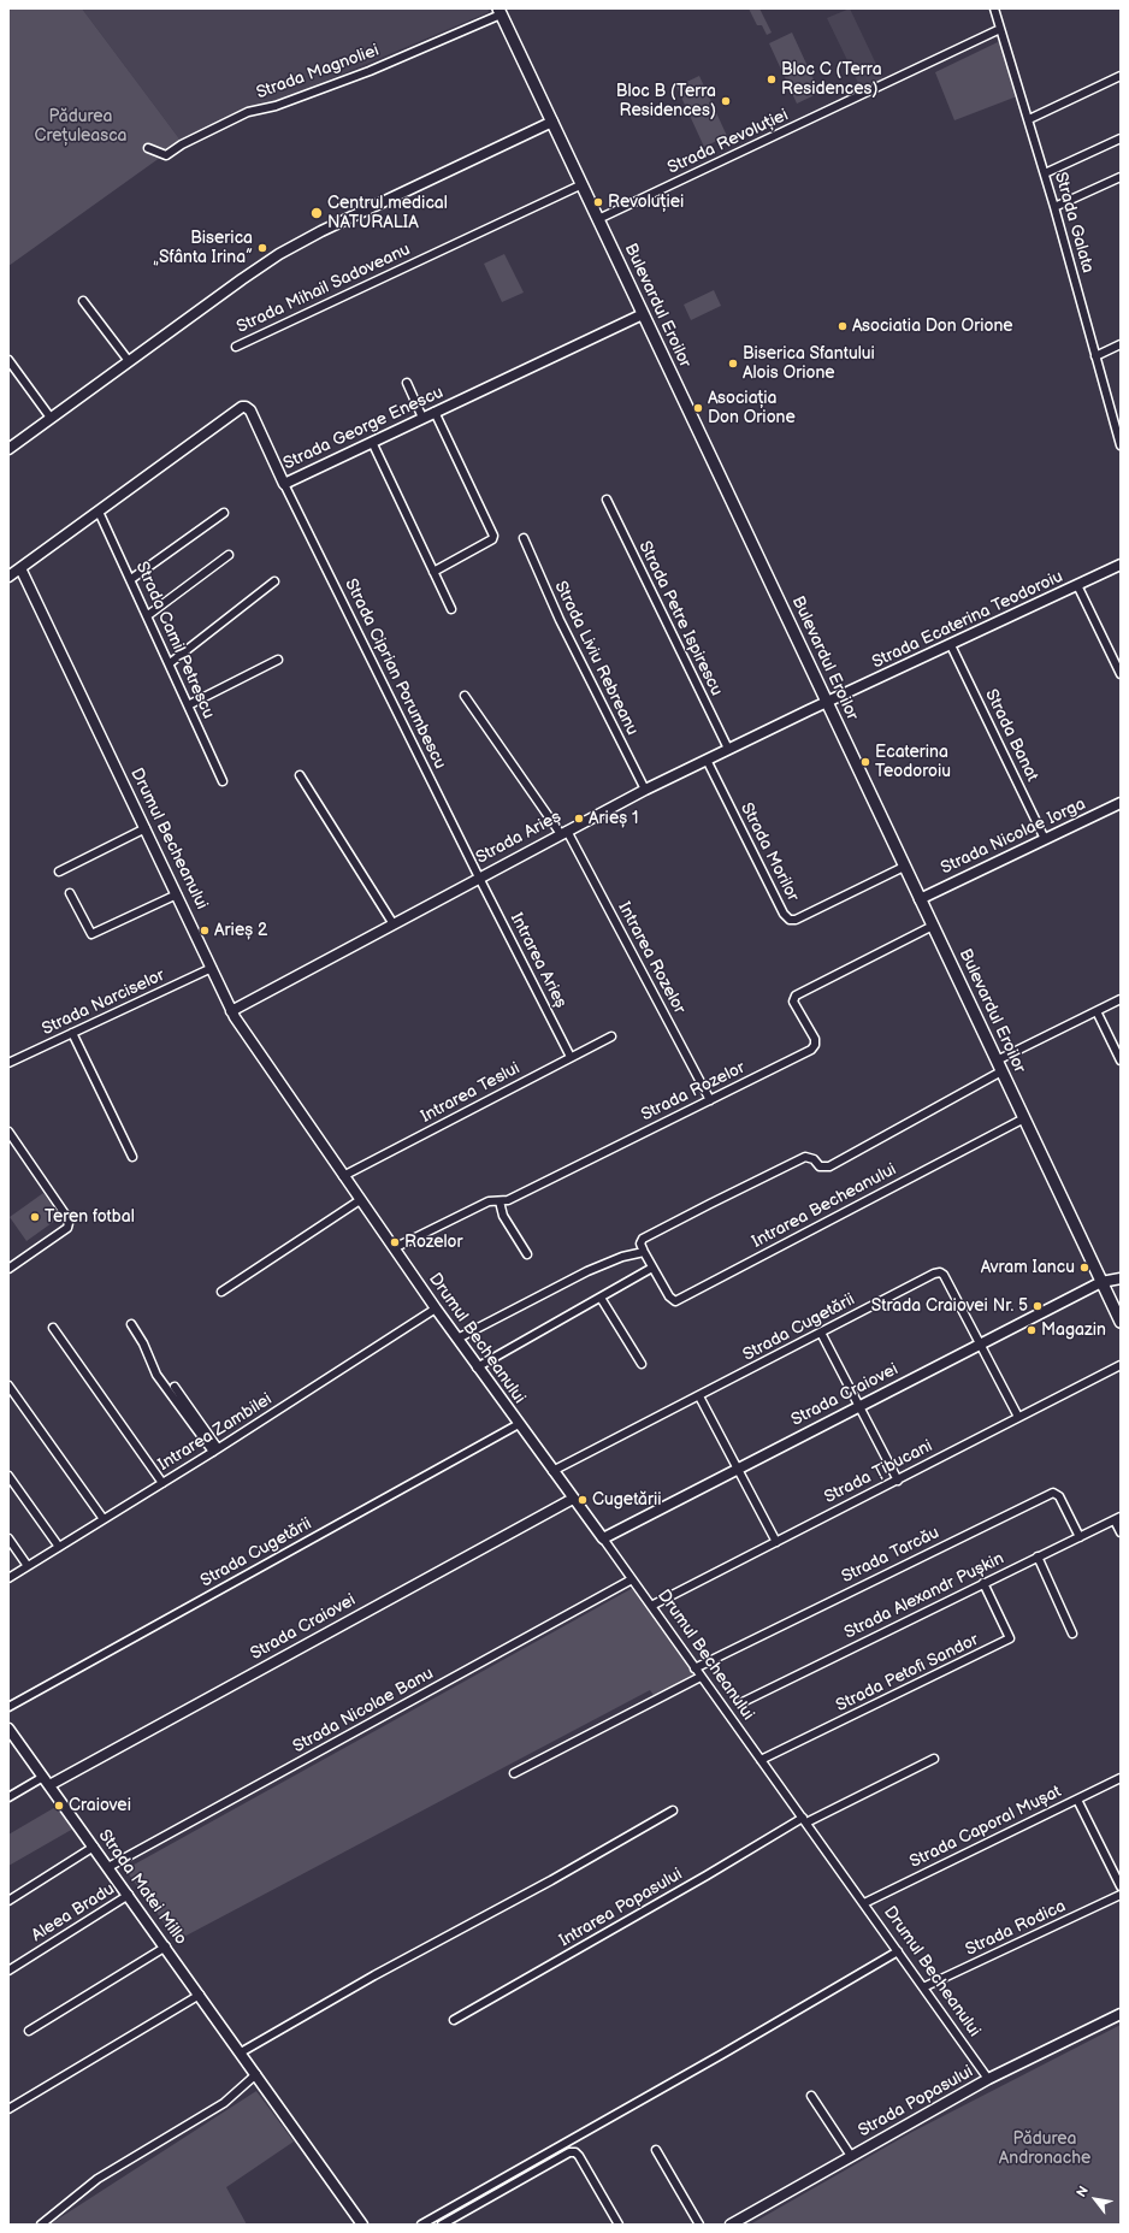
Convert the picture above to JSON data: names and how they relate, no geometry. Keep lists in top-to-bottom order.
{
  "streets": {
    "main road": ["Bulevardul Eroilor"],
    "street": [
      "Strada Magnoliei",
      "Strada Revoluției",
      "Strada Galata",
      "Strada Mihail Sadoveanu",
      "Strada George Enescu",
      "Strada Petre Ispirescu",
      "Strada Ecaterina Teodoroiu",
      "Strada Camil Petrescu",
      "Strada Liviu Rebreanu",
      "Strada Ciprian Porumbescu",
      "Strada Banat",
      "Strada Nicolae Iorga",
      "Strada Arieș",
      "Drumul Becheanului",
      "Strada Morilor",
      "Intrarea Rozelor",
      "Intrarea Arieș",
      "Strada Narciselor",
      "Strada Rozelor",
      "Intrarea Teslui",
      "Intrarea Becheanului",
      "Strada Cugetării",
      "Strada Craiovei",
      "Intrarea Zambilei",
      "Strada Țibucani",
      "Strada Tarcău",
      "Strada Alexandr Pușkin",
      "Strada Petofi Sandor",
      "Strada Nicolae Banu",
      "Strada Caporal Mușat",
      "Strada Matei Millo",
      "Intrarea Popasului",
      "Aleea Bradu",
      "Strada Rodica",
      "Strada Popasului"
    ]
  },
  "crossings": [
    ["Strada Magnoliei", "Bulevardul Eroilor"],
    ["Strada Revoluției", "Strada Galata"],
    ["Strada Revoluției", "Bulevardul Eroilor"],
    ["Strada Mihail Sadoveanu", "Bulevardul Eroilor"],
    ["Bulevardul Eroilor", "Strada George Enescu"],
    ["Bulevardul Eroilor", "Strada Ecaterina Teodoroiu"],
    ["Bulevardul Eroilor", "Strada Nicolae Iorga"],
    ["Bulevardul Eroilor", "Strada Arieș"],
    ["Bulevardul Eroilor", "Strada Morilor"],
    ["Bulevardul Eroilor", "Strada Rozelor"],
    ["Bulevardul Eroilor", "Intrarea Becheanului"],
    ["Bulevardul Eroilor", "Strada Craiovei"],
    ["Strada George Enescu", "Strada Camil Petrescu"],
    ["Strada George Enescu", "Strada Ciprian Porumbescu"],
    ["Strada George Enescu", "Drumul Becheanului"],
    ["Strada Petre Ispirescu", "Strada Arieș"],
    ["Strada Ecaterina Teodoroiu", "Strada Banat"],
    ["Strada Ecaterina Teodoroiu", "Strada Arieș"],
    ["Strada Liviu Rebreanu", "Strada Arieș"],
    ["Strada Ciprian Porumbescu", "Strada Arieș"],
    ["Strada Ciprian Porumbescu", "Intrarea Arieș"],
    ["Strada Banat", "Strada Nicolae Iorga"],
    ["Strada Arieș", "Drumul Becheanului"],
    ["Strada Arieș", "Strada Morilor"],
    ["Strada Arieș", "Intrarea Rozelor"],
    ["Strada Arieș", "Intrarea Arieș"],
    ["Drumul Becheanului", "Strada Narciselor"],
    ["Drumul Becheanului", "Strada Rozelor"],
    ["Drumul Becheanului", "Intrarea Teslui"],
    ["Drumul Becheanului", "Strada Cugetării"],
    ["Drumul Becheanului", "Strada Craiovei"],
    ["Drumul Becheanului", "Intrarea Zambilei"],
    ["Drumul Becheanului", "Strada Țibucani"],
    ["Drumul Becheanului", "Strada Tarcău"],
    ["Drumul Becheanului", "Strada Petofi Sandor"],
    ["Drumul Becheanului", "Strada Nicolae Banu"],
    ["Drumul Becheanului", "Strada Caporal Mușat"],
    ["Drumul Becheanului", "Intrarea Popasului"],
    ["Drumul Becheanului", "Strada Rodica"],
    ["Drumul Becheanului", "Strada Popasului"],
    ["Intrarea Rozelor", "Strada Rozelor"],
    ["Intrarea Arieș", "Intrarea Teslui"],
    ["Strada Cugetării", "Strada Craiovei"],
    ["Strada Cugetării", "Strada Țibucani"],
    ["Strada Craiovei", "Strada Matei Millo"],
    ["Strada Tarcău", "Strada Alexandr Pușkin"],
    ["Strada Alexandr Pușkin", "Strada Petofi Sandor"],
    ["Strada Nicolae Banu", "Strada Matei Millo"],
    ["Strada Matei Millo", "Aleea Bradu"]
  ],
  "parks": ["Pădurea Crețuleasca", "Pădurea Andronache"],
  "places": [
    "Bloc C (Terra Residences)",
    "Bloc B (Terra Residences)",
    "Revoluției",
    "Centrul medical NATURALIA",
    "Biserica „Sfânta Irina”",
    "Asociatia Don Orione",
    "Biserica Sfantului Alois Orione",
    "Asociația Don Orione",
    "Ecaterina Teodoroiu",
    "Arieș 1",
    "Arieș 2",
    "Teren fotbal",
    "Rozelor",
    "Avram Iancu",
    "Strada Craiovei Nr. 5",
    "Magazin",
    "Cugetării",
    "Craiovei"
  ],
  "north": "top left"
}
